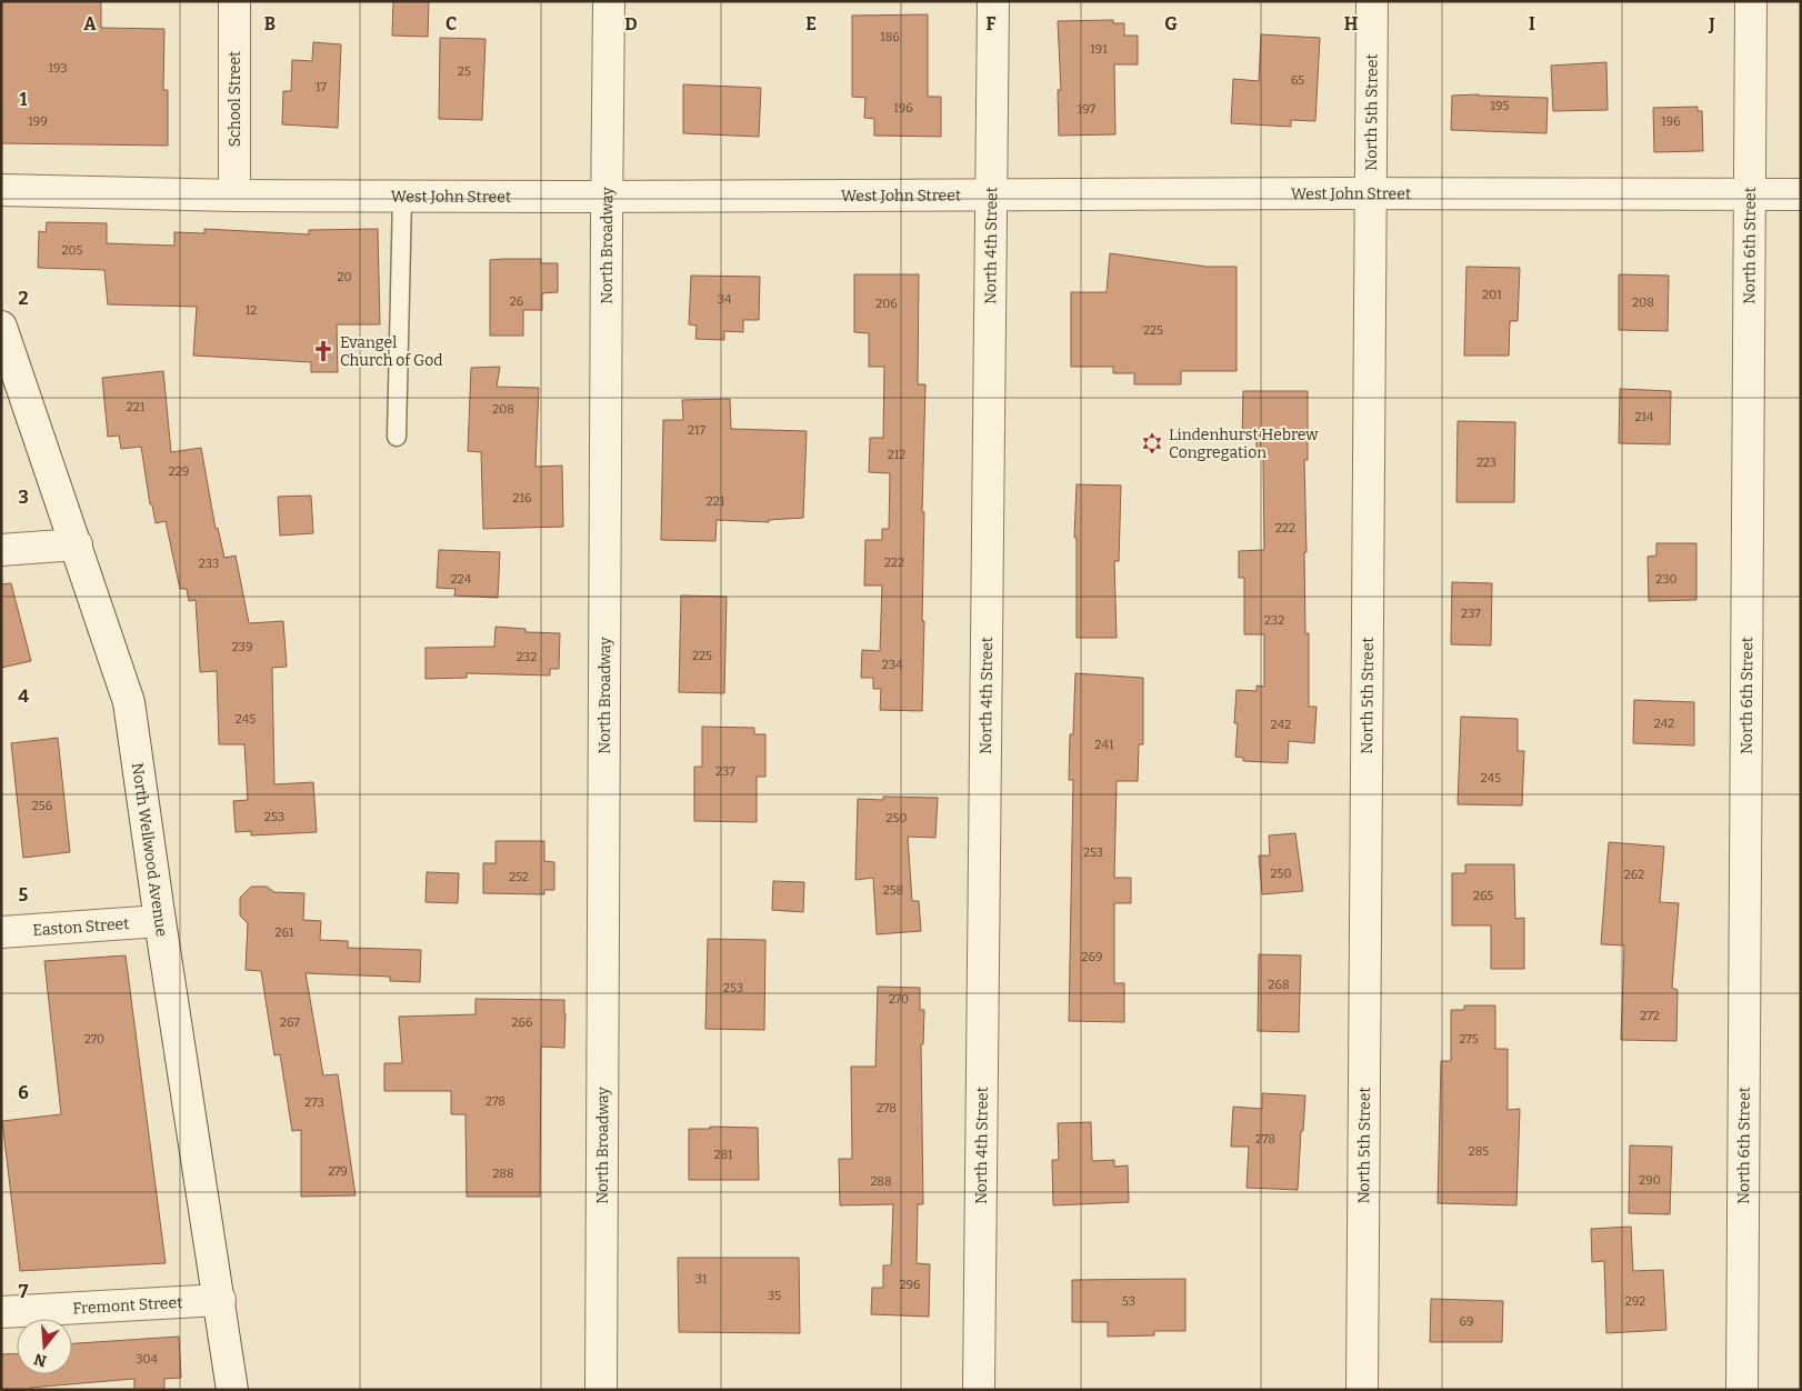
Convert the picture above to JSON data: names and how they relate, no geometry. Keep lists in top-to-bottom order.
{
  "streets": {
    "street": [
      "School Street",
      "North 5th Street",
      "West John Street",
      "North Broadway",
      "North 4th Street",
      "North 6th Street",
      "North Wellwood Avenue",
      "Easton Street",
      "Fremont Street"
    ]
  },
  "crossings": [
    ["School Street", "West John Street"],
    ["North 5th Street", "West John Street"],
    ["West John Street", "North Broadway"],
    ["West John Street", "North 4th Street"],
    ["West John Street", "North 6th Street"],
    ["North Wellwood Avenue", "Easton Street"],
    ["North Wellwood Avenue", "Fremont Street"]
  ],
  "places": {
    "church": ["Evangel Church of God"],
    "synagogue": ["Lindenhurst Hebrew Congregation"]
  },
  "house_numbers": [
    "186",
    "191",
    "193",
    "25",
    "65",
    "17",
    "195",
    "196",
    "197",
    "199",
    "196",
    "205",
    "20",
    "201",
    "34",
    "26",
    "208",
    "206",
    "12",
    "225",
    "221",
    "208",
    "214",
    "217",
    "212",
    "223",
    "229",
    "216",
    "221",
    "222",
    "222",
    "233",
    "224",
    "230",
    "237",
    "232",
    "239",
    "225",
    "232",
    "234",
    "245",
    "242",
    "242",
    "241",
    "237",
    "245",
    "256",
    "253",
    "250",
    "253",
    "250",
    "262",
    "252",
    "258",
    "265",
    "261",
    "269",
    "268",
    "253",
    "270",
    "272",
    "267",
    "266",
    "270",
    "275",
    "278",
    "273",
    "278",
    "278",
    "285",
    "281",
    "279",
    "288",
    "290",
    "288",
    "31",
    "296",
    "35",
    "53",
    "292",
    "69",
    "304"
  ],
  "north": "bottom",
  "grid": {
    "columns": [
      "A",
      "B",
      "C",
      "D",
      "E",
      "F",
      "G",
      "H",
      "I",
      "J"
    ],
    "rows": [
      "1",
      "2",
      "3",
      "4",
      "5",
      "6",
      "7"
    ]
  }
}
